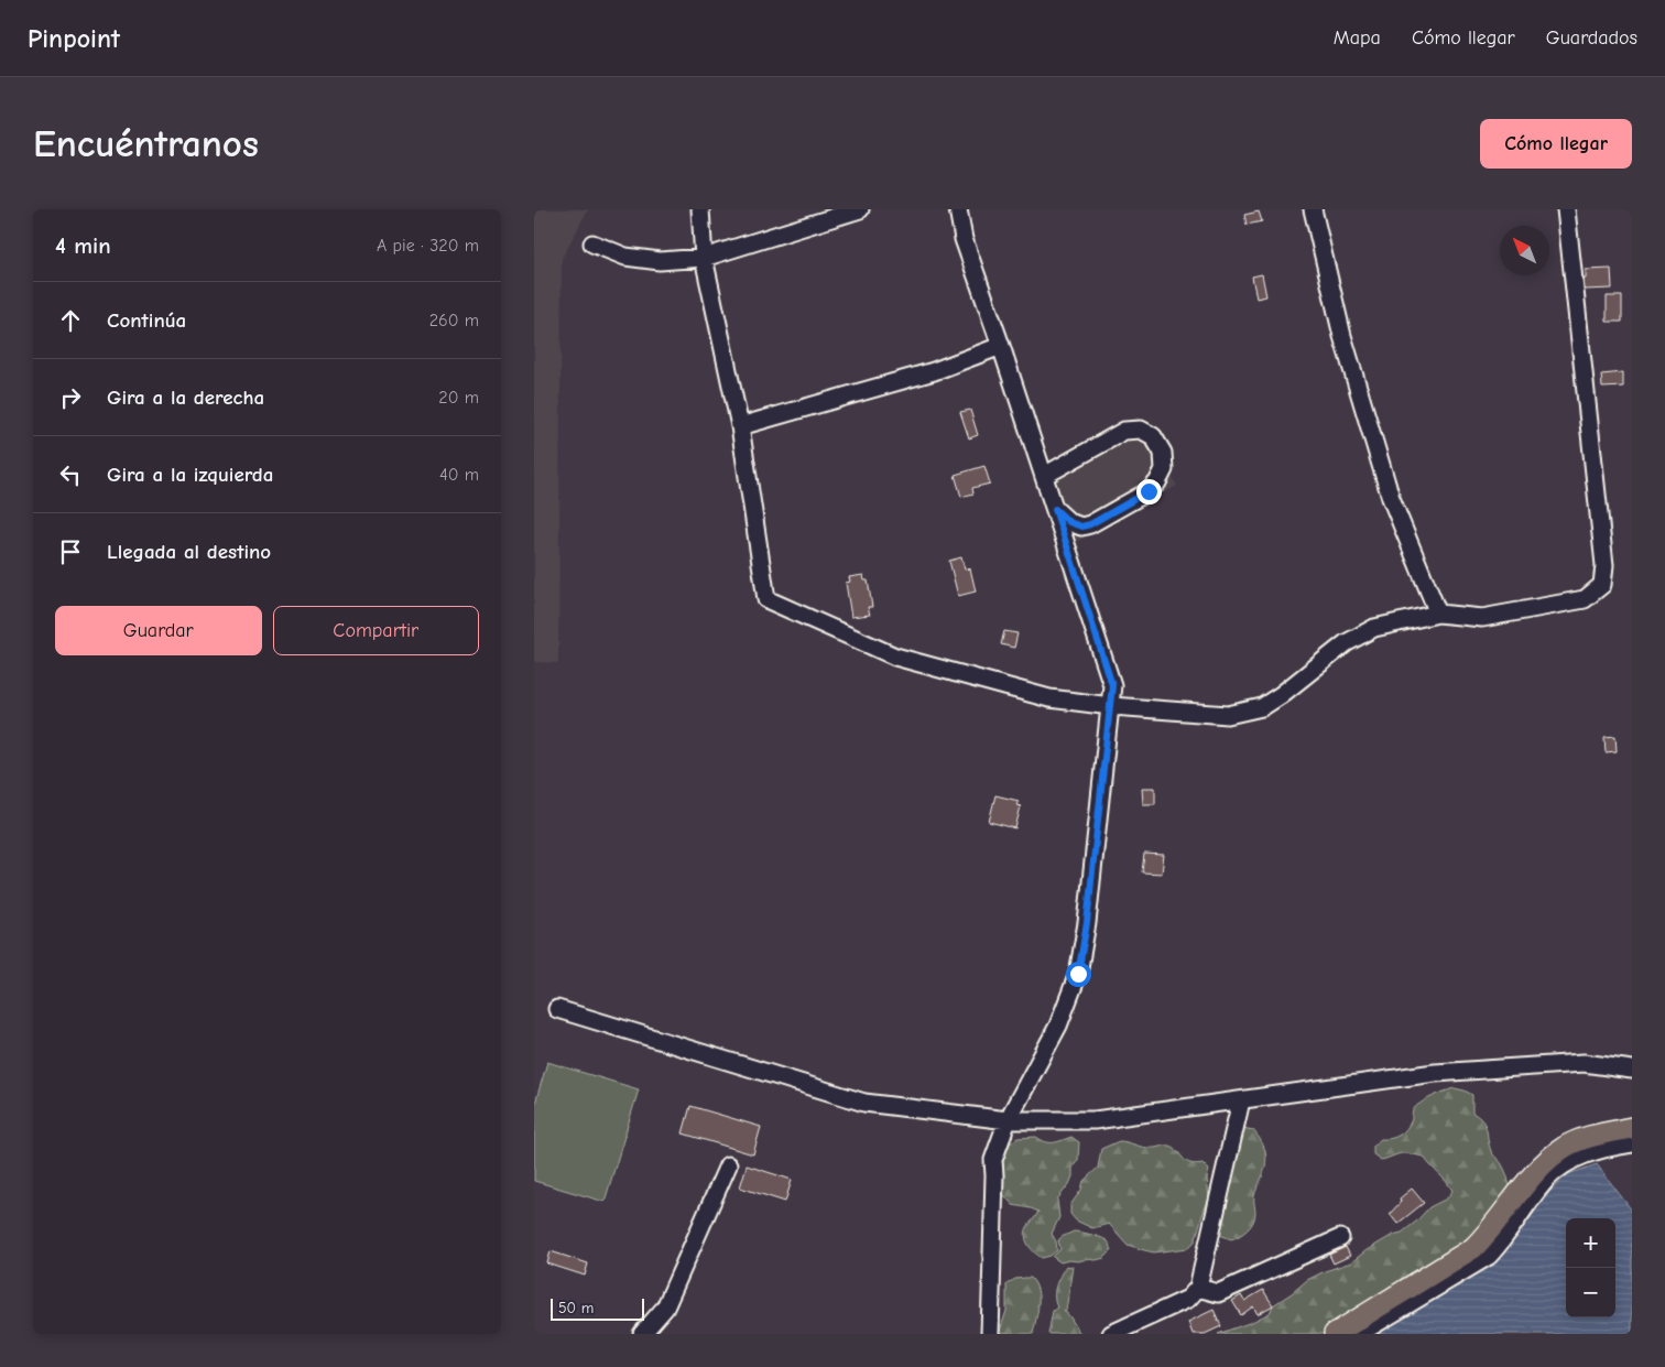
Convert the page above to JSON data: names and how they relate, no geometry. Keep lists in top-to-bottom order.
{
  "scale_bar": "50 m",
  "north": "top left",
  "page": {
    "header": "Pinpoint",
    "nav": ["Mapa", "Cómo llegar", "Guardados"],
    "buttons": [
      "Cómo llegar",
      ["Guardar", "Compartir"]
    ],
    "title": "Encuéntranos",
    "heading": ["4 min", "A pie · 320 m"],
    "list": [
      ["Continúa", "260 m"],
      ["Gira a la derecha", "20 m"],
      ["Gira a la izquierda", "40 m"],
      "Llegada al destino"
    ],
    "map_buttons": ["+", "−"],
    "scale": "50 m"
  }
}
